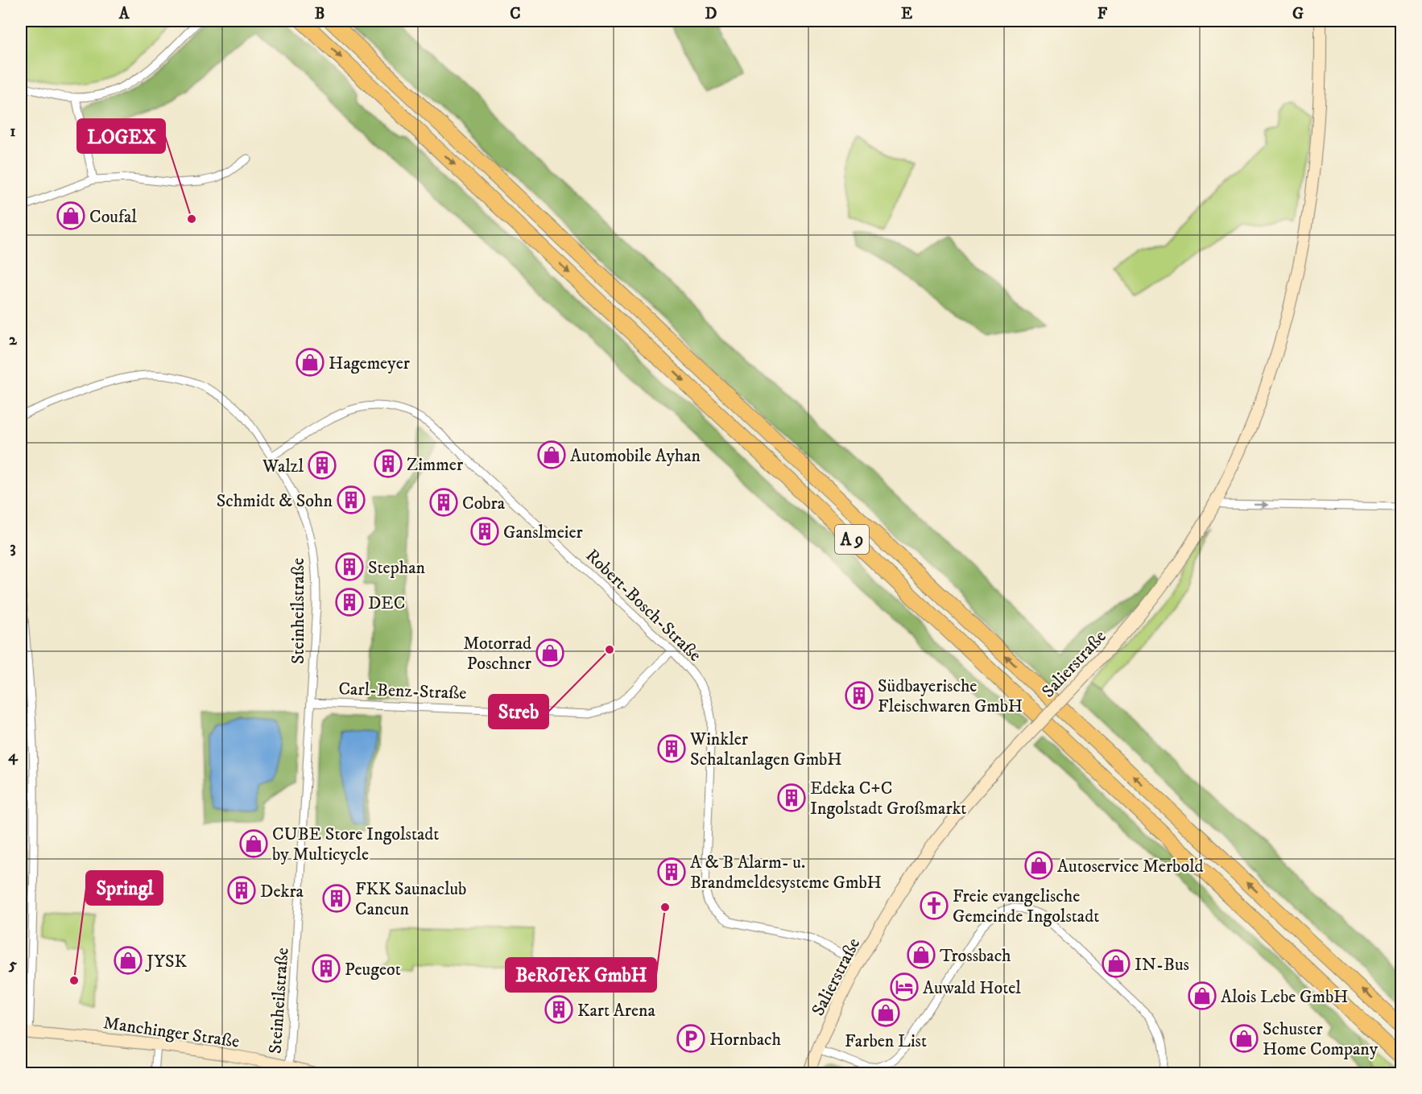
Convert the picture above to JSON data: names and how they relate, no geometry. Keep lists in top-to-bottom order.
{
  "streets": {
    "highway": ["A 9"],
    "main road": ["Salierstraße", "Manchinger Straße"],
    "street": ["Robert-Bosch-Straße", "Steinheilstraße", "Carl-Benz-Straße"]
  },
  "crossings": [
    ["Robert-Bosch-Straße", "Steinheilstraße"],
    ["Robert-Bosch-Straße", "Salierstraße"],
    ["Robert-Bosch-Straße", "Carl-Benz-Straße"],
    ["Steinheilstraße", "Carl-Benz-Straße"],
    ["Steinheilstraße", "Manchinger Straße"]
  ],
  "places": {
    "shop": [
      "Coufal",
      "Hagemeyer",
      "Automobile Ayhan",
      "Motorrad Poschner",
      "CUBE Store Ingolstadt by Multicycle",
      "Autoservice Merbold",
      "Trossbach",
      "JYSK",
      "IN-Bus",
      "Alois Lebe GmbH",
      "Farben List",
      "Schuster Home Company"
    ],
    "other": [
      "LOGEX",
      "Streb",
      "BeRoTeK GmbH",
      "Springl"
    ],
    "building": [
      "Zimmer",
      "Walzl",
      "Schmidt & Sohn",
      "Cobra",
      "Ganslmeier",
      "Stephan",
      "DEC",
      "Südbayerische Fleischwaren GmbH",
      "Winkler Schaltanlagen GmbH",
      "Edeka C+C Ingolstadt Großmarkt",
      "A & B Alarm- u. Brandmeldesysteme GmbH",
      "Dekra",
      "FKK Saunaclub Cancun",
      "Peugeot",
      "Kart Arena"
    ],
    "church": ["Freie evangelische Gemeinde Ingolstadt"],
    "hotel": ["Auwald Hotel"],
    "parking": ["Hornbach"]
  },
  "grid": {
    "columns": [
      "A",
      "B",
      "C",
      "D",
      "E",
      "F",
      "G"
    ],
    "rows": [
      "1",
      "2",
      "3",
      "4",
      "5"
    ]
  }
}
